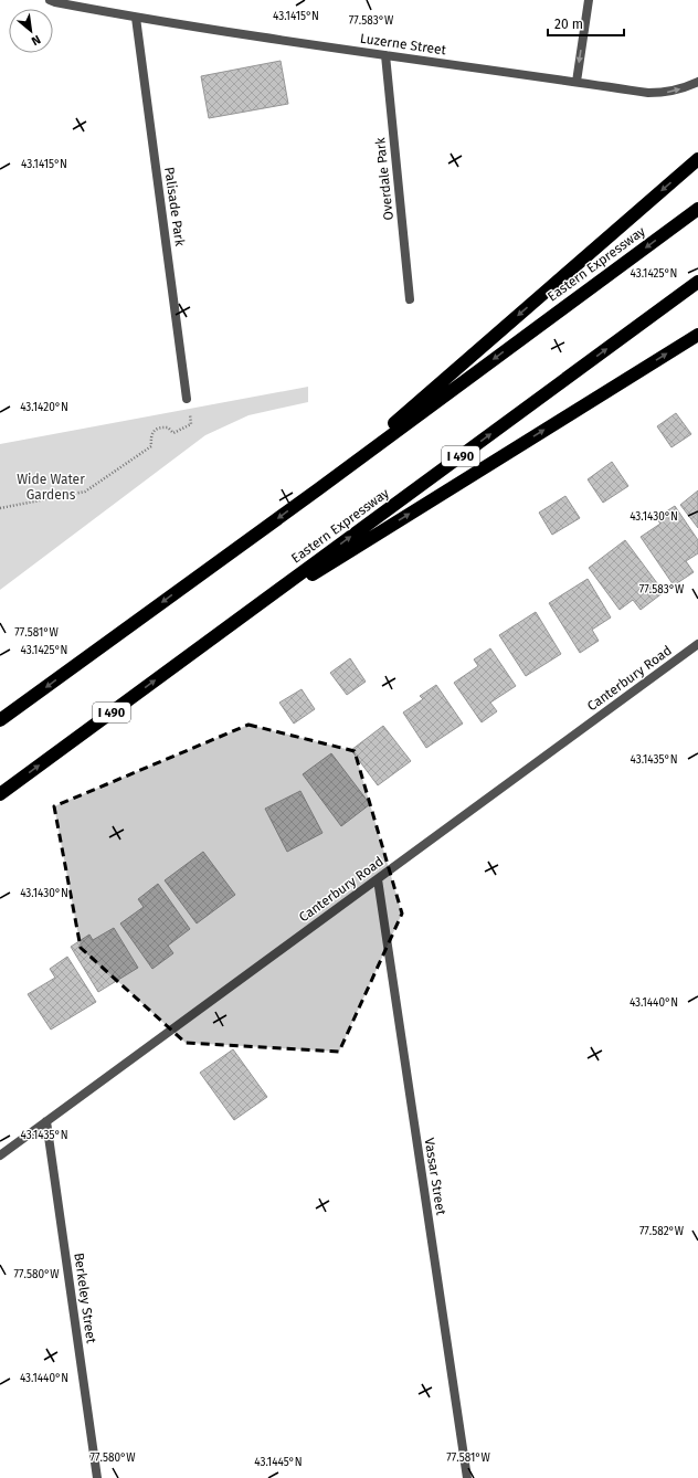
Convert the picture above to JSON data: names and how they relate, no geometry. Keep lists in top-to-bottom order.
{
  "streets": {
    "highway": ["Eastern Expressway", "I 490"],
    "street": [
      "Luzerne Street",
      "Overdale Park",
      "Palisade Park",
      "Canterbury Road",
      "Vassar Street",
      "Berkeley Street"
    ]
  },
  "crossings": [
    ["Luzerne Street", "Overdale Park"],
    ["Luzerne Street", "Palisade Park"],
    ["Canterbury Road", "Vassar Street"],
    ["Canterbury Road", "Berkeley Street"]
  ],
  "parks": ["Wide Water Gardens"],
  "scale_bar": "20 m",
  "north": "bottom right",
  "coordinates": [
    "43.1415°N",
    "77.583°W",
    "43.1425°N",
    "43.1420°N",
    "43.1430°N",
    "77.581°W",
    "43.1435°N",
    "43.1440°N",
    "77.582°W",
    "77.580°W",
    "43.1445°N"
  ]
}
